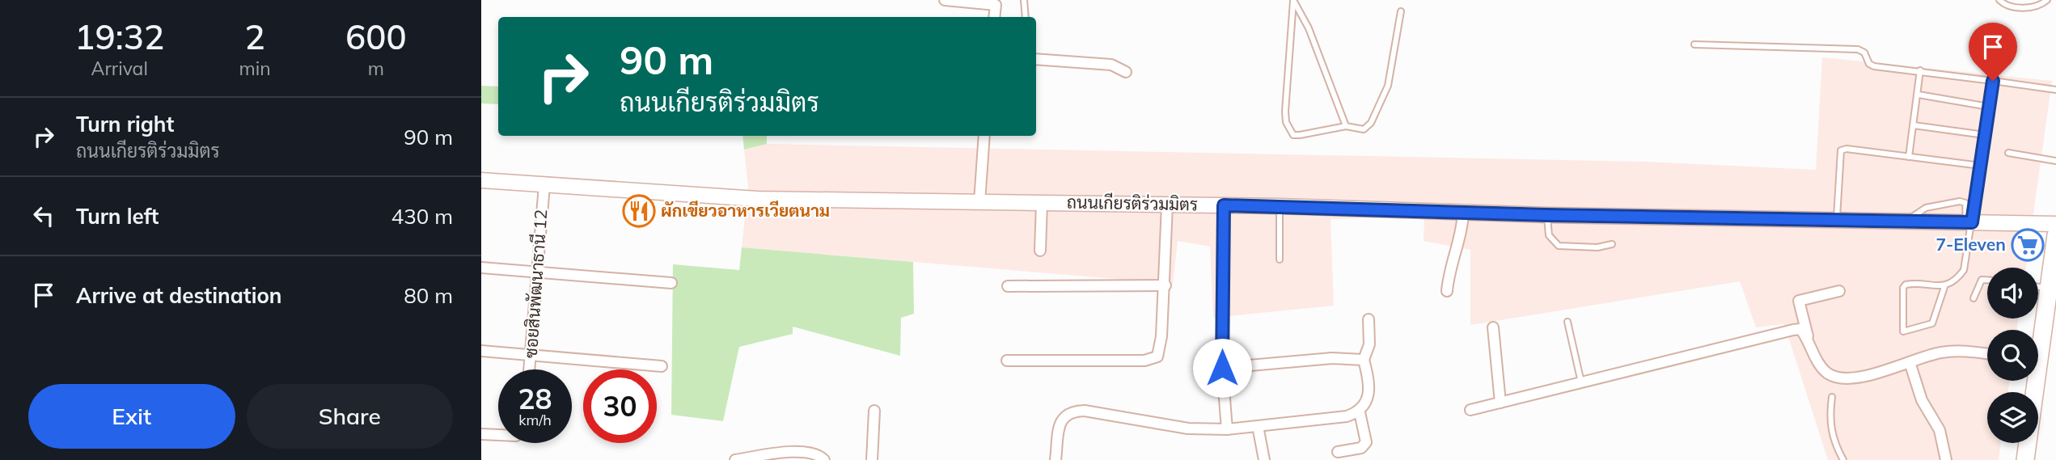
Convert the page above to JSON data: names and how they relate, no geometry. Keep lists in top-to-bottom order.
{
  "streets": {
    "street": ["ถนนเกียรติร่วมมิตร", "ซอยสินพัฒนาธานี 12"]
  },
  "crossings": [
    ["ถนนเกียรติร่วมมิตร", "ซอยสินพัฒนาธานี 12"]
  ],
  "places": {
    "restaurant": ["ผักเขียวอาหารเวียตนาม"],
    "supermarket": ["7-Eleven"]
  },
  "page": {
    "eta": [
      "19:32",
      "Arrival",
      "2",
      "min",
      "600",
      "m"
    ],
    "turn": ["90 m", "ถนนเกียรติร่วมมิตร"],
    "list": [
      {
        "name": "Turn right",
        "note": "ถนนเกียรติร่วมมิตร",
        "value": "90 m"
      },
      {
        "name": "Turn left",
        "value": "430 m"
      },
      {
        "name": "Arrive at destination",
        "value": "80 m"
      }
    ],
    "speed": "28 km/h",
    "limit": "30",
    "buttons": ["Exit", "Share"]
  }
}
